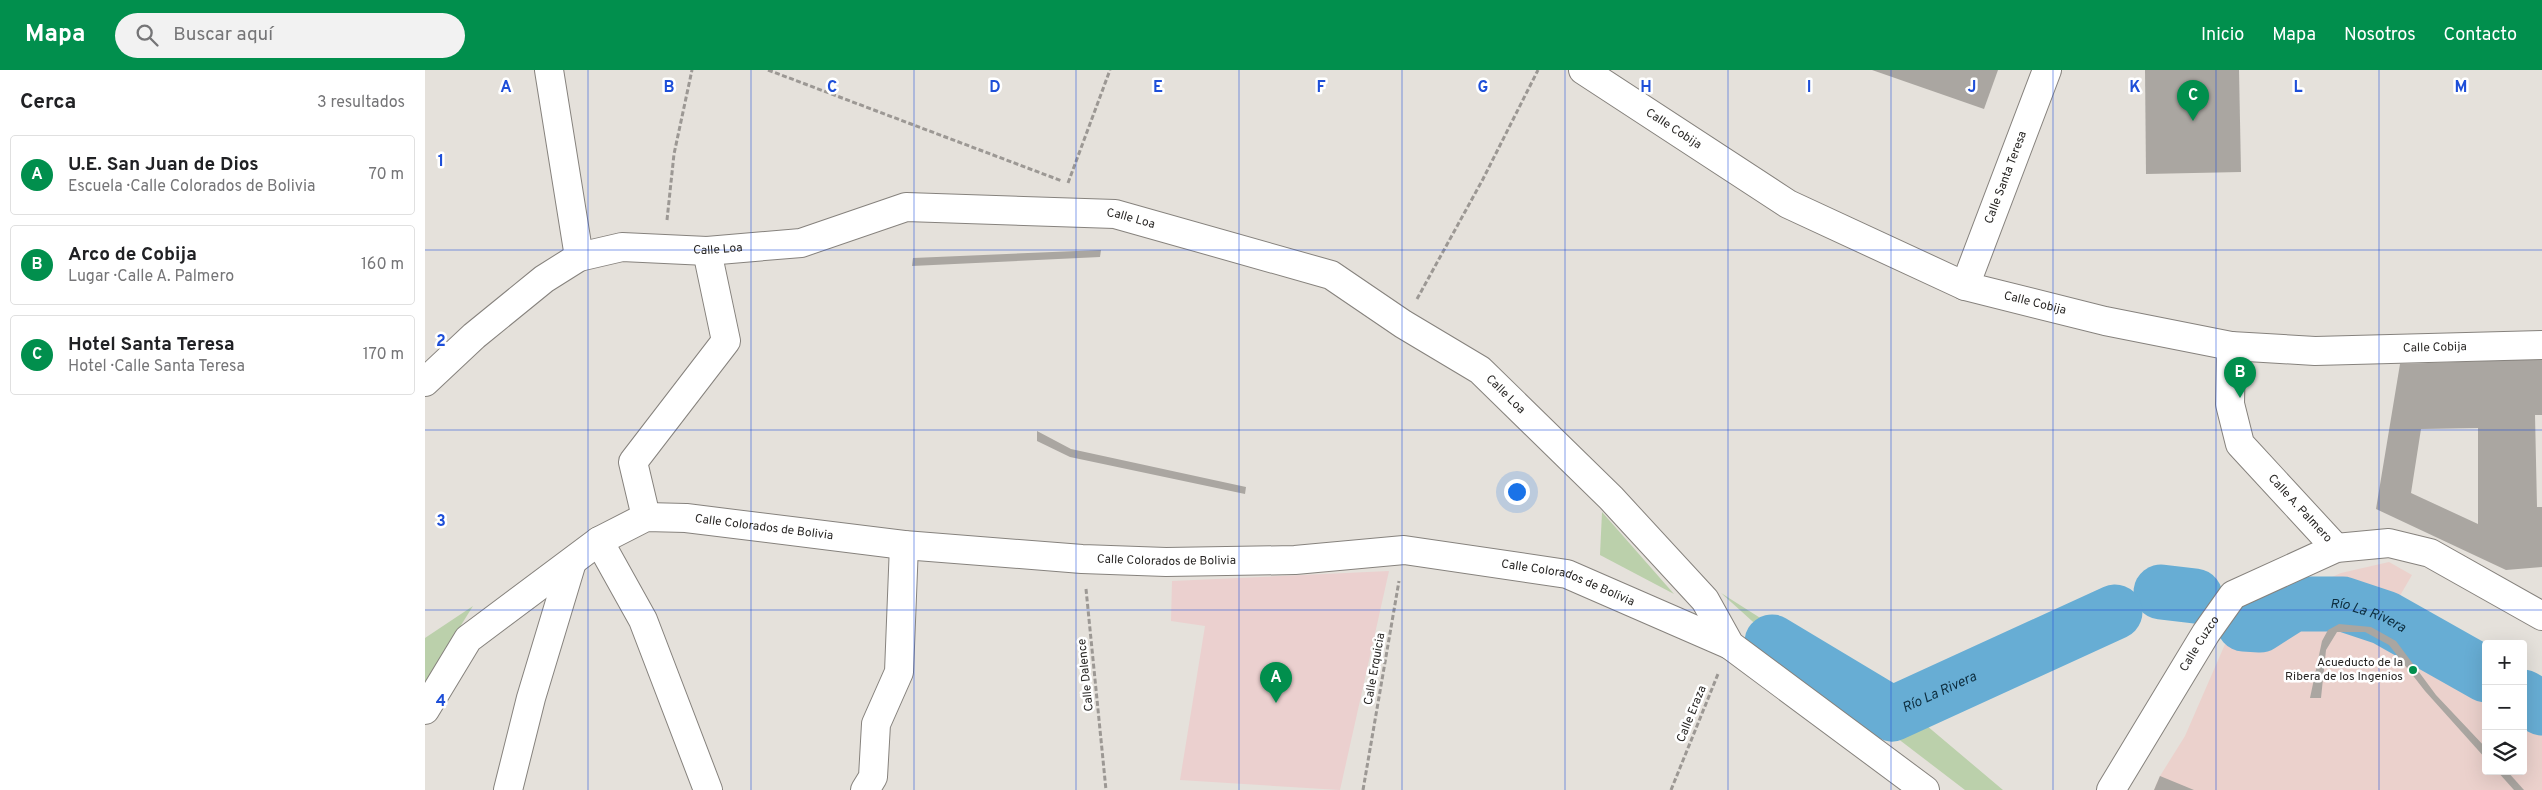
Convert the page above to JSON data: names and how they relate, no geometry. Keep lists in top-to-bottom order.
{
  "streets": {
    "main road": [
      "Calle Cobija",
      "Calle Santa Teresa",
      "Calle Loa",
      "Calle A. Palmero",
      "Calle Colorados de Bolivia",
      "Calle Cuzco"
    ],
    "path": ["Calle Erquicia", "Calle Dalence", "Calle Eraza"]
  },
  "crossings": [
    ["Calle Cobija", "Calle Santa Teresa"],
    ["Calle Cobija", "Calle A. Palmero"],
    ["Calle Loa", "Calle Colorados de Bolivia"],
    ["Calle Loa", "Calle Eraza"],
    ["Calle A. Palmero", "Calle Cuzco"],
    ["Calle Colorados de Bolivia", "Calle Erquicia"],
    ["Calle Colorados de Bolivia", "Calle Dalence"],
    ["Calle Colorados de Bolivia", "Calle Eraza"]
  ],
  "water": ["Río La Rivera"],
  "places": ["Acueducto de la Ribera de los Ingenios"],
  "page": {
    "header": "Mapa",
    "search": "Buscar aquí",
    "nav": [
      "Inicio",
      "Mapa",
      "Nosotros",
      "Contacto"
    ],
    "heading": ["Cerca", "3 resultados"],
    "pins": ["C", "B", "A"],
    "list": [
      {
        "mark": "A",
        "name": "U.E. San Juan de Dios",
        "note": "Escuela · Calle Colorados de Bolivia",
        "value": "70 m"
      },
      {
        "mark": "B",
        "name": "Arco de Cobija",
        "note": "Lugar · Calle A. Palmero",
        "value": "160 m"
      },
      {
        "mark": "C",
        "name": "Hotel Santa Teresa",
        "note": "Hotel · Calle Santa Teresa",
        "value": "170 m"
      }
    ],
    "map_buttons": ["+", "−"]
  },
  "grid": {
    "columns": [
      "A",
      "B",
      "C",
      "D",
      "E",
      "F",
      "G",
      "H",
      "I",
      "J",
      "K",
      "L",
      "M"
    ],
    "rows": [
      "1",
      "2",
      "3",
      "4"
    ]
  }
}
